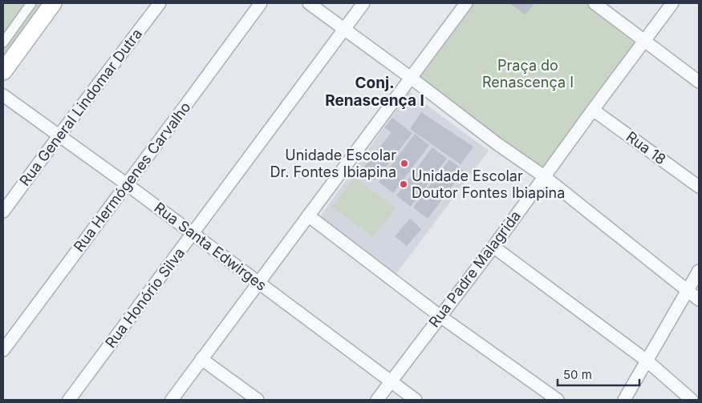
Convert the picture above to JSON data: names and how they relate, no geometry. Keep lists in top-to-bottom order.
{
  "streets": {
    "street": [
      "Rua General Lindomar Dutra",
      "Rua 18",
      "Rua Hermógenes Carvalho",
      "Rua Santa Edwirges",
      "Rua Padre Malagrida",
      "Rua Honório Silva"
    ]
  },
  "crossings": [
    ["Rua General Lindomar Dutra", "Rua Santa Edwirges"],
    ["Rua 18", "Rua Padre Malagrida"],
    ["Rua Hermógenes Carvalho", "Rua Santa Edwirges"],
    ["Rua Santa Edwirges", "Rua Padre Malagrida"],
    ["Rua Santa Edwirges", "Rua Honório Silva"]
  ],
  "districts": ["Conj. Renascença I"],
  "parks": ["Praça do Renascença I"],
  "places": ["Unidade Escolar Dr. Fontes Ibiapina", "Unidade Escolar Doutor Fontes Ibiapina"],
  "scale_bar": "50 m"
}
